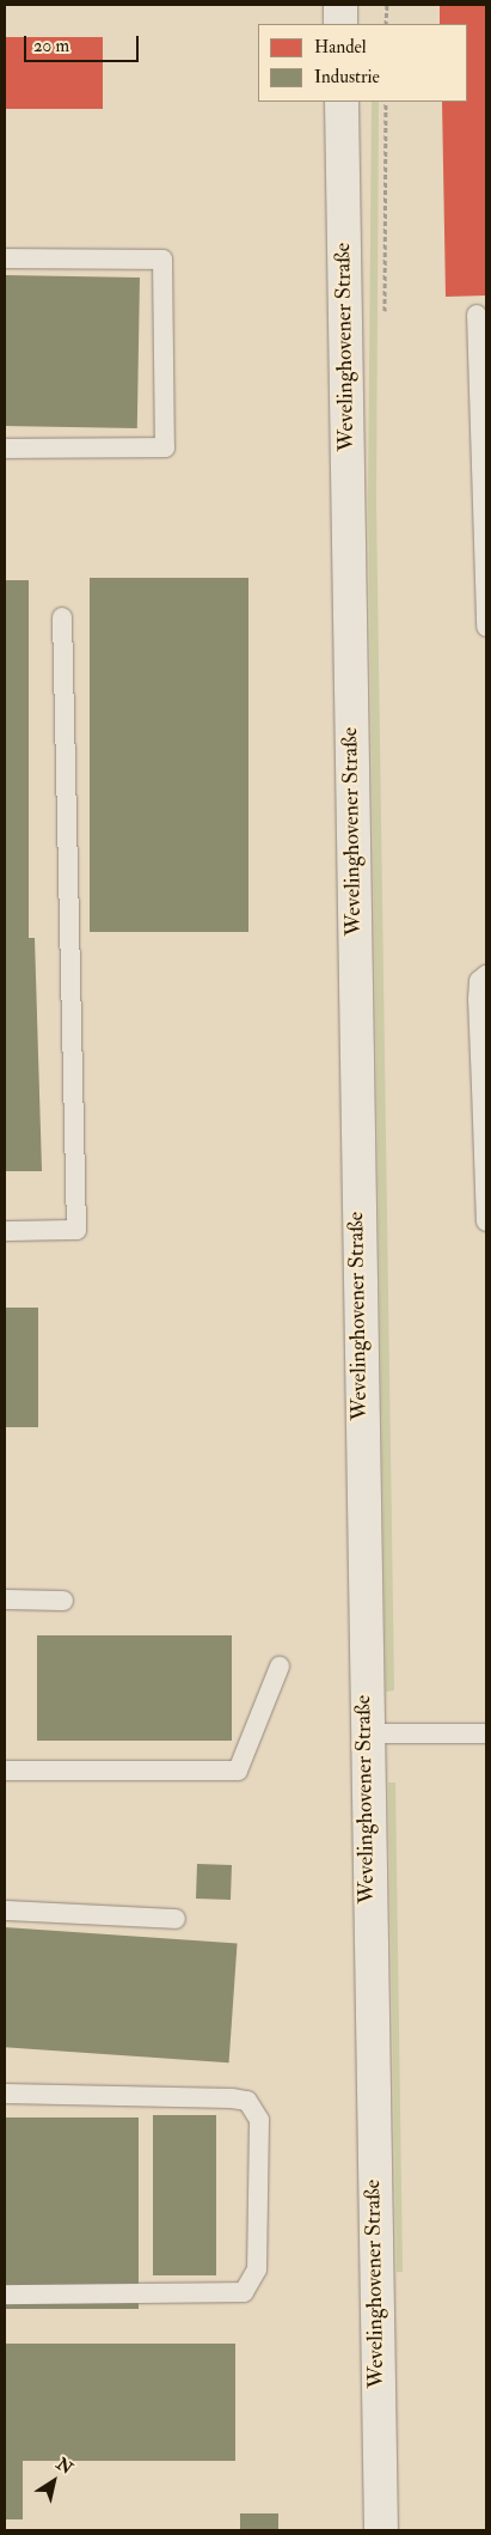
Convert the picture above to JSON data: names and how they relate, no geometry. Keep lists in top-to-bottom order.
{
  "streets": {
    "street": ["Wevelinghovener Straße"]
  },
  "legend": ["Handel", "Industrie"],
  "scale_bar": "20 m",
  "north": "top right"
}
